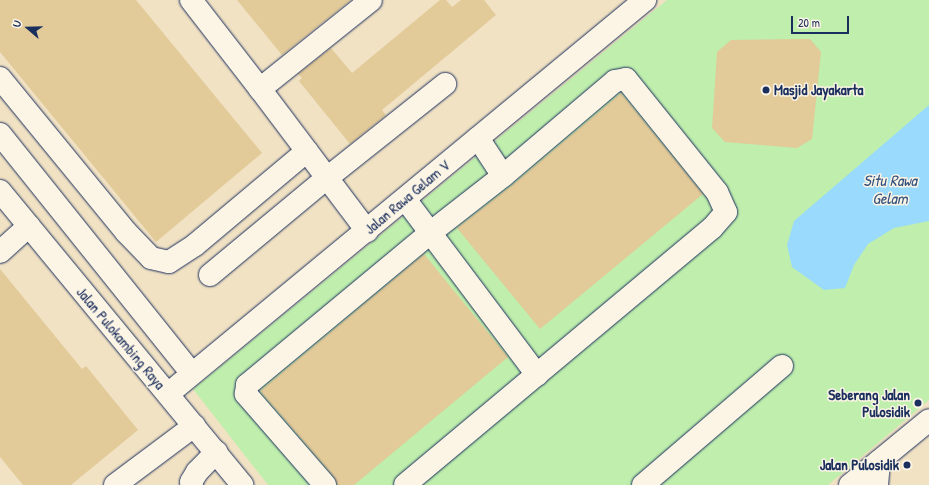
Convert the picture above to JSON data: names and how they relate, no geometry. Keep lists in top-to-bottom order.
{
  "streets": {
    "street": ["Jalan Rawa Gelam V", "Jalan Pulokambing Raya"]
  },
  "crossings": [
    ["Jalan Rawa Gelam V", "Jalan Pulokambing Raya"]
  ],
  "water": ["Situ Rawa Gelam"],
  "places": ["Masjid Jayakarta", "Seberang Jalan Pulosidik", "Jalan Pulosidik"],
  "scale_bar": "20 m",
  "north": "left"
}
